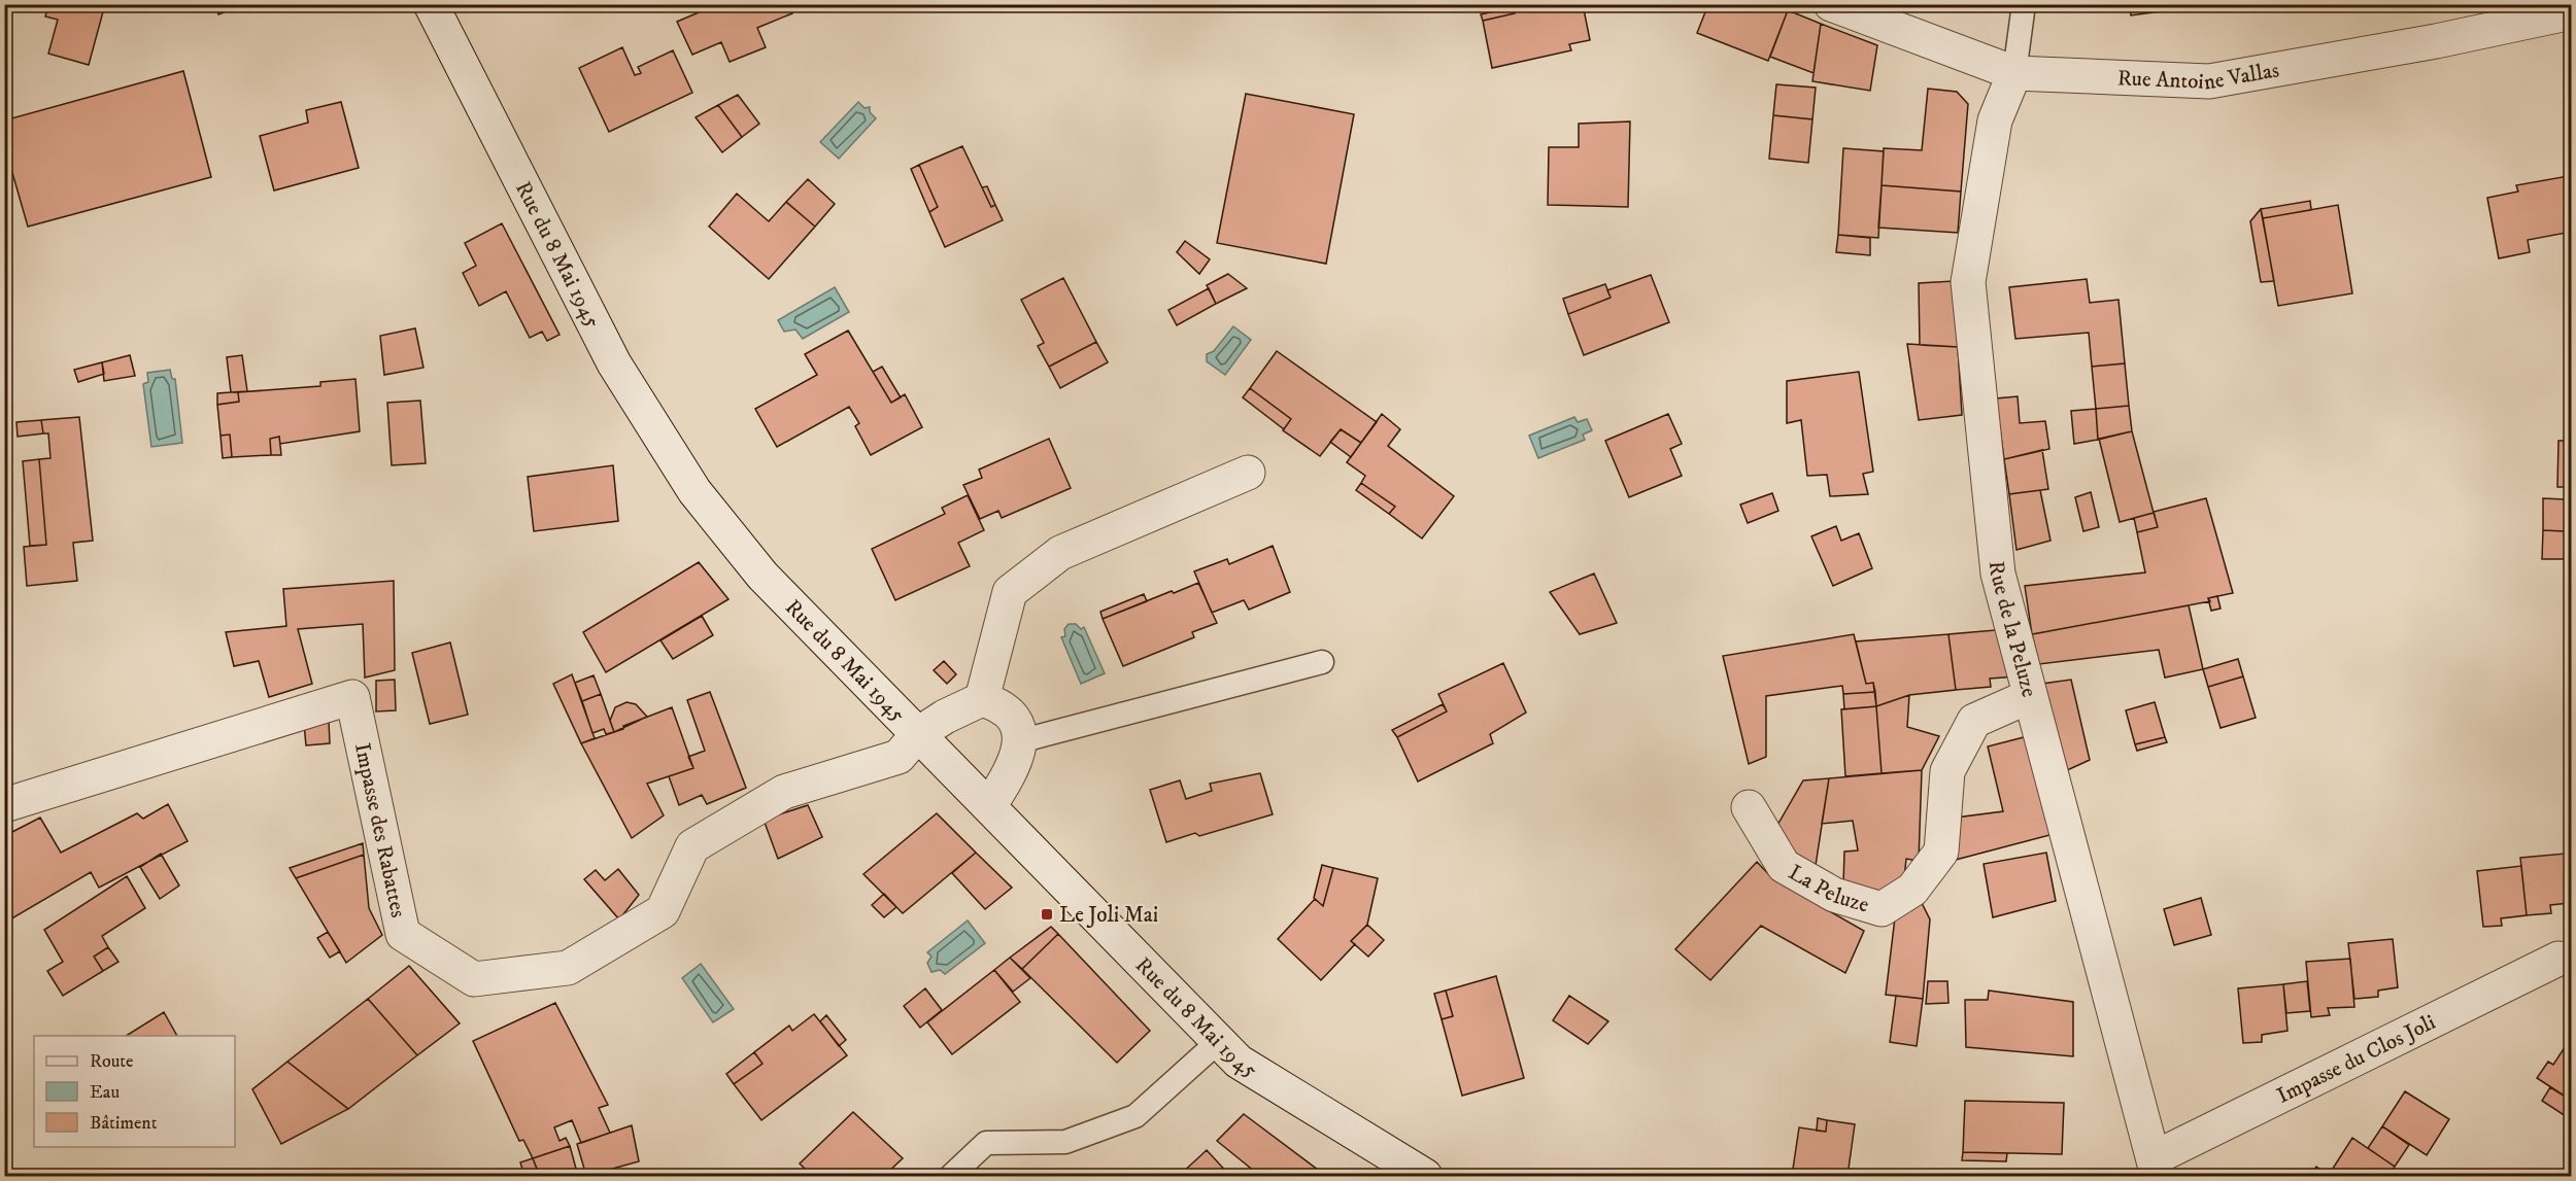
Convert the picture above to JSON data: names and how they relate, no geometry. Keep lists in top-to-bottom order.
{
  "streets": {
    "street": [
      "Rue Antoine Vallas",
      "Rue du 8 Mai 1945",
      "Rue de la Peluze",
      "Impasse des Rabattes",
      "La Peluze",
      "Impasse du Clos Joli"
    ]
  },
  "crossings": [
    ["Rue Antoine Vallas", "Rue de la Peluze"],
    ["Rue du 8 Mai 1945", "Impasse des Rabattes"],
    ["Rue de la Peluze", "La Peluze"],
    ["Rue de la Peluze", "Impasse du Clos Joli"]
  ],
  "places": {
    "transit": ["Le Joli Mai"]
  },
  "legend": ["Route", "Eau", "Bâtiment"]
}
